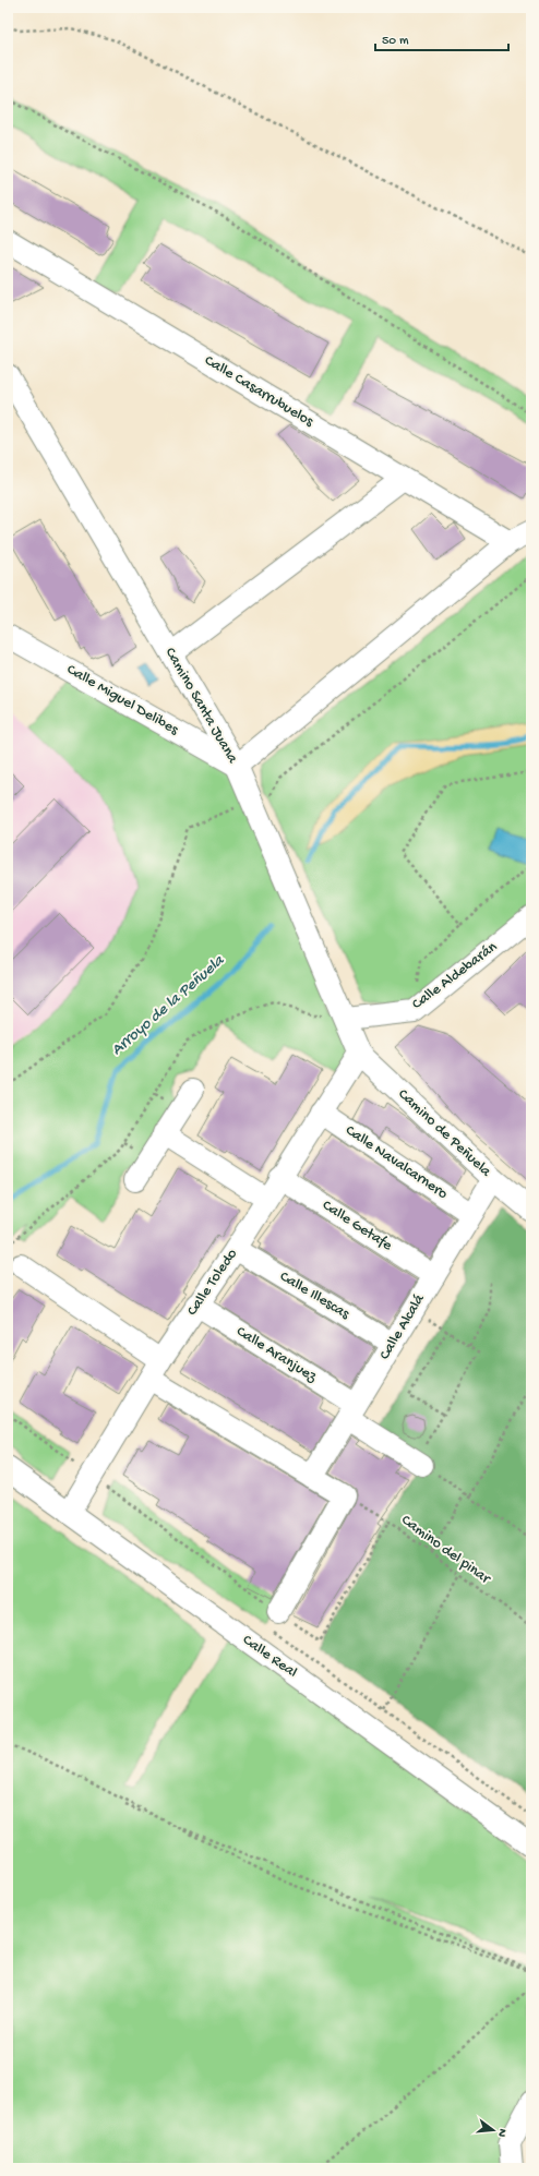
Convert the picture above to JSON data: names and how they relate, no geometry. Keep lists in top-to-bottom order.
{
  "streets": {
    "street": [
      "Calle Casarrubuelos",
      "Calle Miguel Delibes",
      "Camino Santa Juana",
      "Calle Aldebarán",
      "Camino de Peñuela",
      "Calle Navalcarnero",
      "Calle Getafe",
      "Calle Toledo",
      "Calle Illescas",
      "Calle Alcalá",
      "Calle Aranjuez",
      "Calle Real"
    ],
    "path": ["Camino del pinar"]
  },
  "crossings": [
    ["Calle Miguel Delibes", "Camino Santa Juana"],
    ["Camino Santa Juana", "Calle Aldebarán"],
    ["Camino Santa Juana", "Camino de Peñuela"],
    ["Camino Santa Juana", "Calle Toledo"],
    ["Camino de Peñuela", "Calle Toledo"],
    ["Camino de Peñuela", "Calle Alcalá"],
    ["Calle Navalcarnero", "Calle Toledo"],
    ["Calle Navalcarnero", "Calle Alcalá"],
    ["Calle Getafe", "Calle Toledo"],
    ["Calle Getafe", "Calle Alcalá"],
    ["Calle Toledo", "Calle Illescas"],
    ["Calle Toledo", "Calle Aranjuez"],
    ["Calle Toledo", "Calle Real"],
    ["Calle Illescas", "Calle Alcalá"],
    ["Calle Alcalá", "Calle Aranjuez"]
  ],
  "water": ["Arroyo de la Peñuela"],
  "scale_bar": "50 m",
  "north": "right"
}
